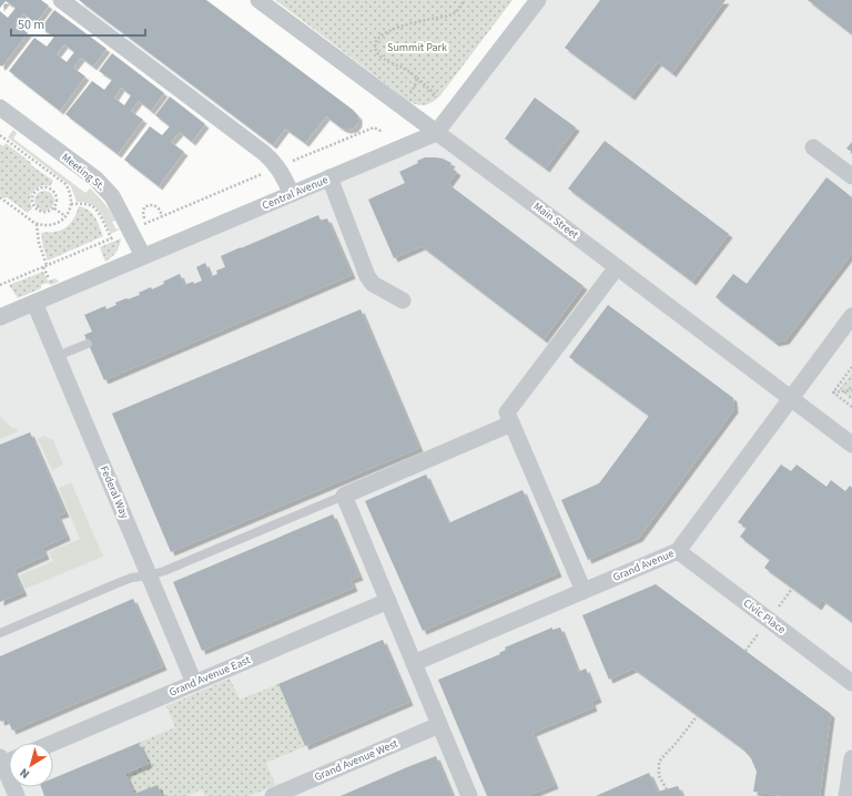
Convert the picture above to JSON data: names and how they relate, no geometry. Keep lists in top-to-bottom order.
{
  "streets": {
    "street": [
      "Meeting St.",
      "Central Avenue",
      "Main Street",
      "Federal Way",
      "Grand Avenue",
      "Civic Place",
      "Grand Avenue East",
      "Grand Avenue West"
    ]
  },
  "crossings": [
    ["Meeting St.", "Central Avenue"],
    ["Central Avenue", "Main Street"],
    ["Central Avenue", "Federal Way"],
    ["Main Street", "Grand Avenue"],
    ["Federal Way", "Grand Avenue East"],
    ["Grand Avenue", "Civic Place"]
  ],
  "parks": ["Summit Park"],
  "scale_bar": "50 m",
  "north": "bottom left"
}
